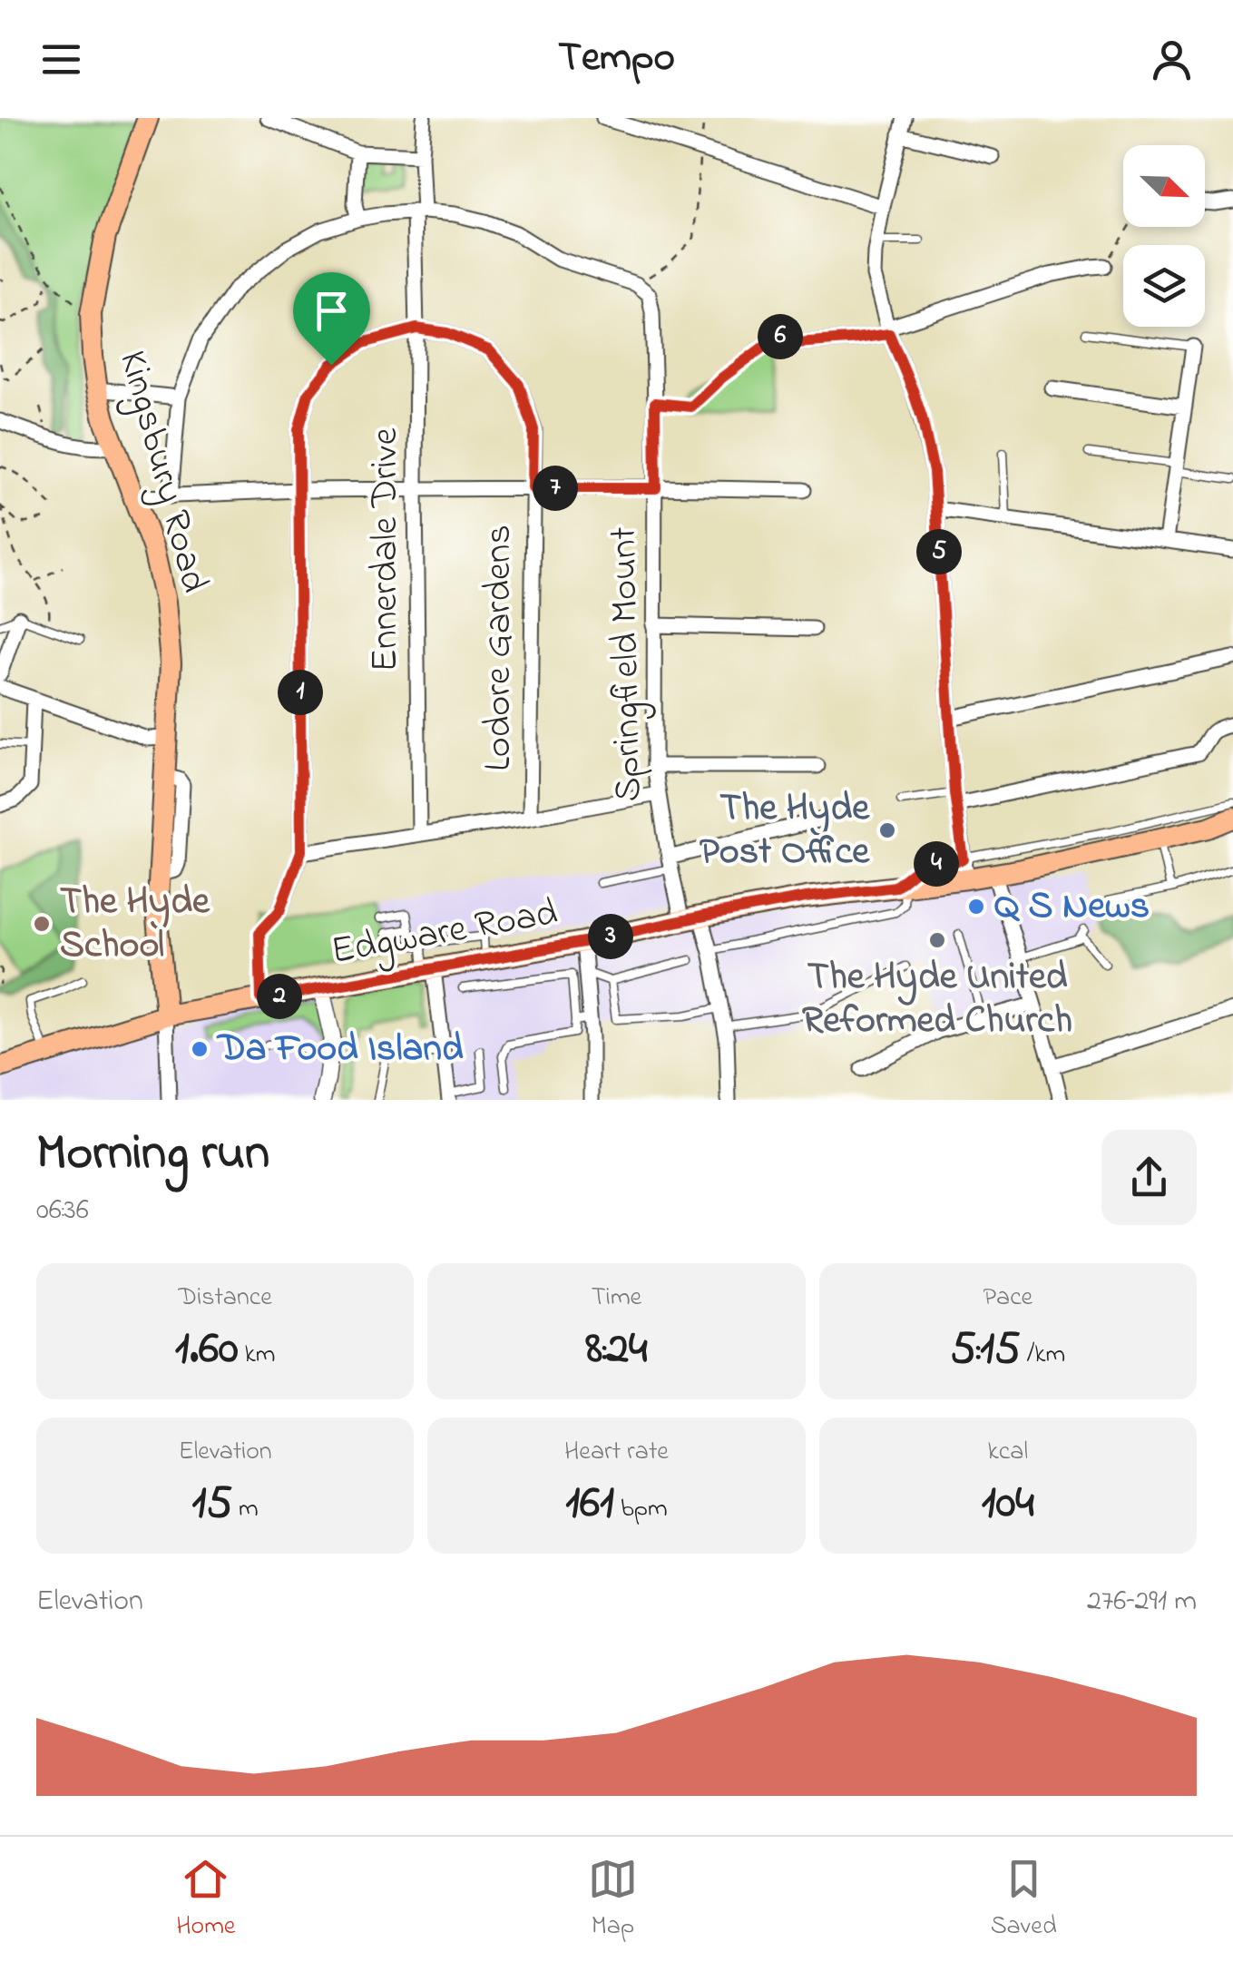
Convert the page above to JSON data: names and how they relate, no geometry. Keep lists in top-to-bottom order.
{
  "streets": {
    "main road": ["Kingsbury Road", "Edgware Road"],
    "street": ["Ennerdale Drive", "Lodore Gardens", "Springfield Mount"]
  },
  "crossings": [
    ["Kingsbury Road", "Edgware Road"],
    ["Ennerdale Drive", "Lodore Gardens"],
    ["Springfield Mount", "Edgware Road"]
  ],
  "places": [
    "The Hyde Post Office",
    "Q S News",
    "The Hyde School",
    "The Hyde United Reformed Church",
    "Da Food Island"
  ],
  "north": "bottom right",
  "page": {
    "header": "Tempo",
    "pins": [
      "6",
      "7",
      "5",
      "1",
      "4",
      "3",
      "2"
    ],
    "heading": ["Morning run", "06:36"],
    "stats": [
      ["Distance", "1.60 km"],
      ["Time", "8:24"],
      ["Pace", "5:15 /km"],
      ["Elevation", "15 m"],
      ["Heart rate", "161 bpm"],
      ["kcal", "104"]
    ],
    "chart": ["Elevation", "276–291 m"],
    "tabs": ["Home", "Map", "Saved"]
  }
}
